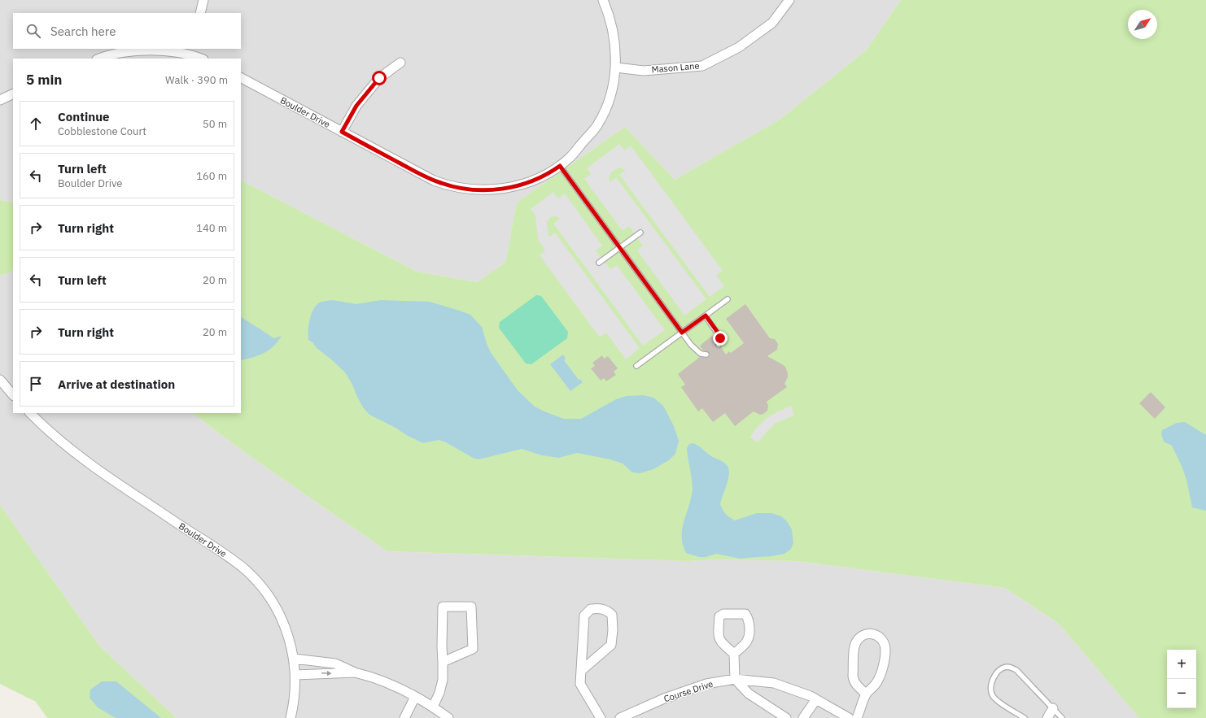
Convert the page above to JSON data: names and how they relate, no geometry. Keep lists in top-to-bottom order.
{
  "streets": {
    "street": ["Mason Lane", "Boulder Drive", "Course Drive"]
  },
  "crossings": [
    ["Mason Lane", "Boulder Drive"]
  ],
  "north": "top right",
  "page": {
    "search": "Search here",
    "heading": ["5 min", "Walk · 390 m"],
    "list": [
      ["Continue", "Cobblestone Court", "50 m"],
      ["Turn left", "Boulder Drive", "160 m"],
      ["Turn right", "140 m"],
      ["Turn left", "20 m"],
      ["Turn right", "20 m"],
      "Arrive at destination"
    ],
    "map_buttons": ["+", "−"]
  }
}
